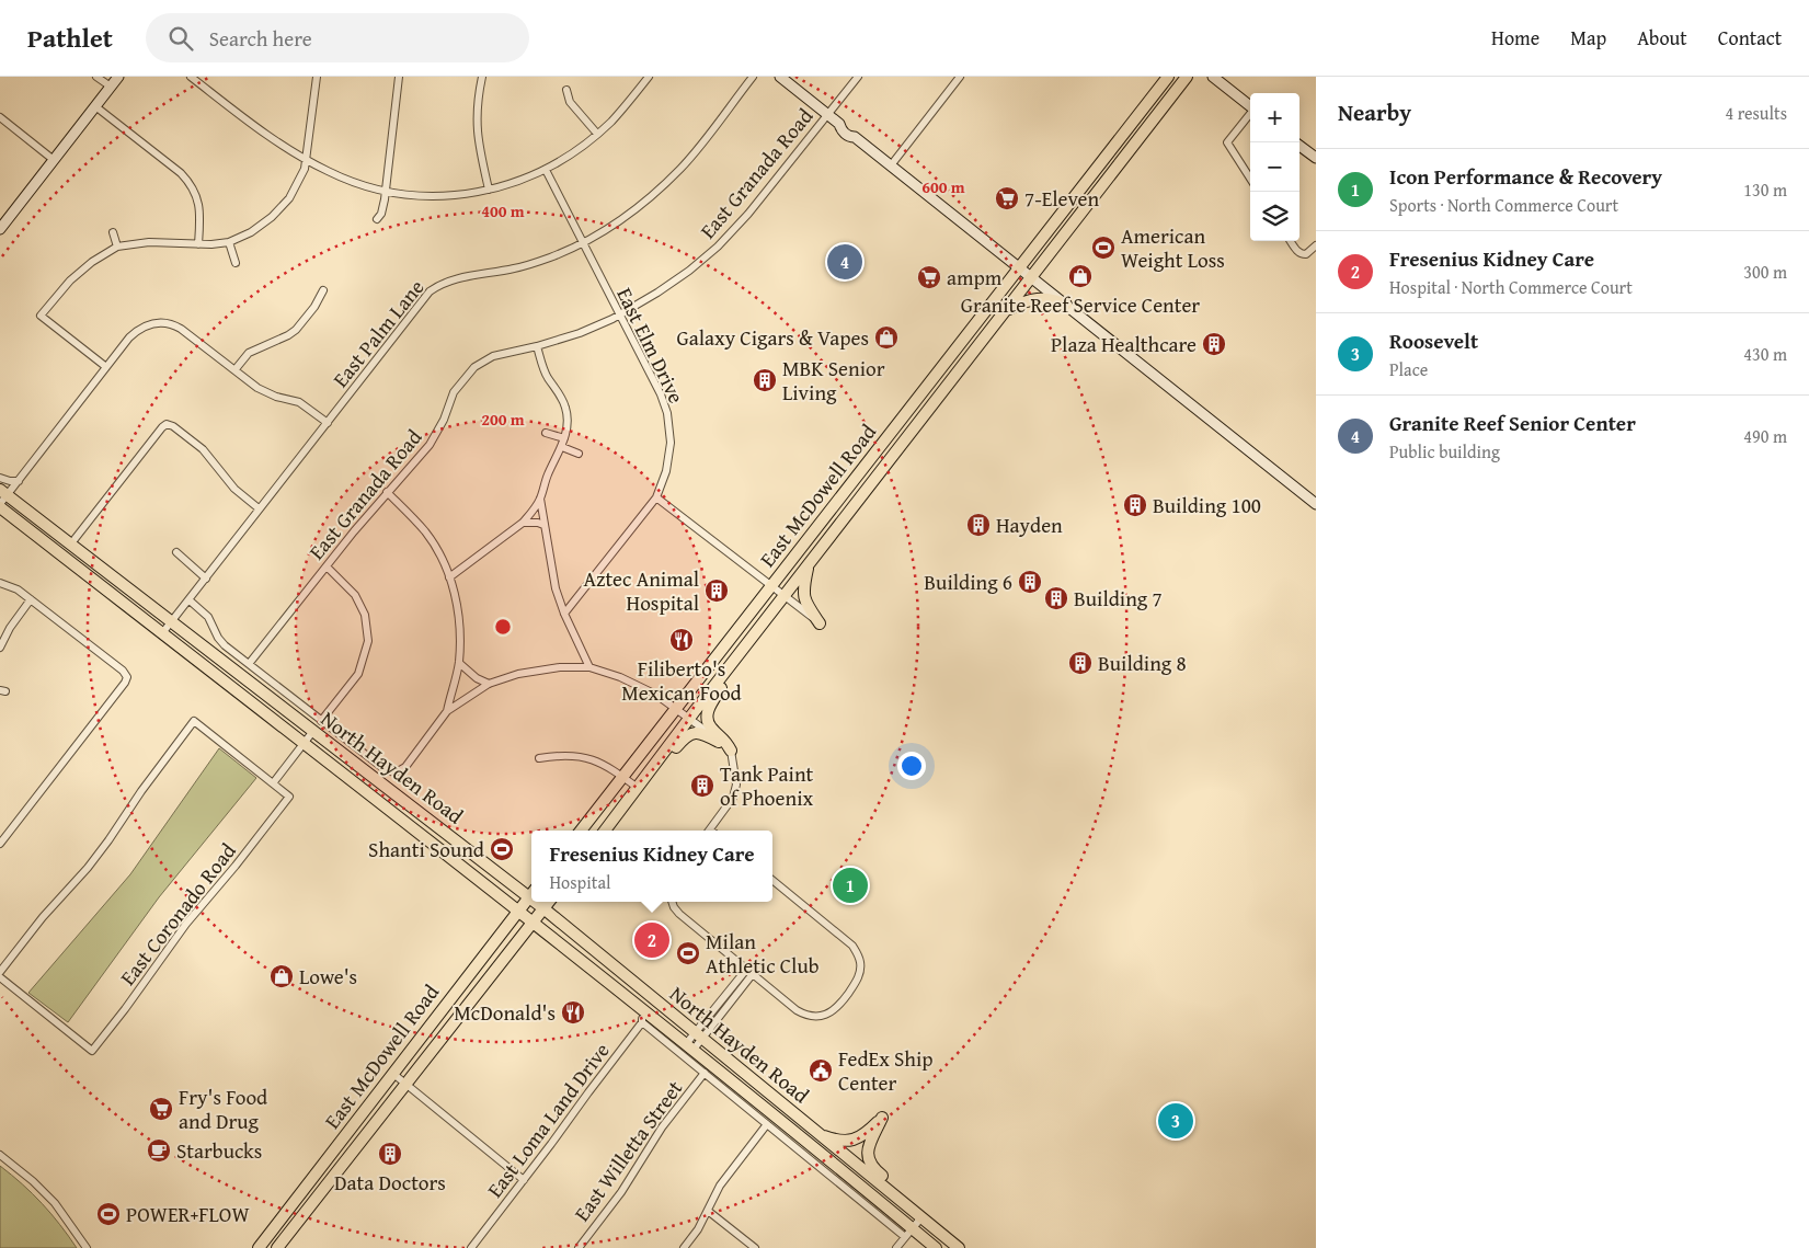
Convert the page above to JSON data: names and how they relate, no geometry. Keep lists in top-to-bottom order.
{
  "streets": {
    "main road": ["East McDowell Road", "North Hayden Road"],
    "street": [
      "East Granada Road",
      "East Palm Lane",
      "East Elm Drive",
      "East Coronado Road",
      "East Loma Land Drive",
      "East Willetta Street"
    ]
  },
  "crossings": [
    ["East Granada Road", "East Elm Drive"],
    ["East Palm Lane", "East Elm Drive"],
    ["East Palm Lane", "North Hayden Road"],
    ["East McDowell Road", "North Hayden Road"],
    ["North Hayden Road", "East Loma Land Drive"],
    ["North Hayden Road", "East Willetta Street"]
  ],
  "places": {
    "supermarket": ["7-Eleven", "ampm", "Fry's Food and Drug"],
    "sports": [
      "American Weight Loss",
      "Shanti Sound",
      "Milan Athletic Club",
      "POWER+FLOW"
    ],
    "shop": ["Granite Reef Service Center", "Galaxy Cigars & Vapes", "Lowe's"],
    "building": [
      "Plaza Healthcare",
      "MBK Senior Living",
      "Building 100",
      "Hayden",
      "Building 6",
      "Aztec Animal Hospital",
      "Building 7",
      "Building 8",
      "Tank Paint of Phoenix",
      "Data Doctors"
    ],
    "restaurant": ["Filiberto's Mexican Food", "McDonald's"],
    "public building": ["FedEx Ship Center"],
    "cafe": ["Starbucks"]
  },
  "page": {
    "header": "Pathlet",
    "search": "Search here",
    "nav": [
      "Home",
      "Map",
      "About",
      "Contact"
    ],
    "heading": ["Nearby", "4 results"],
    "map_buttons": ["+", "−"],
    "list": [
      {
        "mark": "1",
        "name": "Icon Performance & Recovery",
        "note": "Sports · North Commerce Court",
        "value": "130 m"
      },
      {
        "mark": "2",
        "name": "Fresenius Kidney Care",
        "note": "Hospital · North Commerce Court",
        "value": "300 m"
      },
      {
        "mark": "3",
        "name": "Roosevelt",
        "note": "Place",
        "value": "430 m"
      },
      {
        "mark": "4",
        "name": "Granite Reef Senior Center",
        "note": "Public building",
        "value": "490 m"
      }
    ],
    "pins": [
      "4",
      "1",
      "2",
      "3"
    ],
    "popup": ["Fresenius Kidney Care", "Hospital"]
  },
  "rings": ["600 m", "400 m", "200 m"]
}
